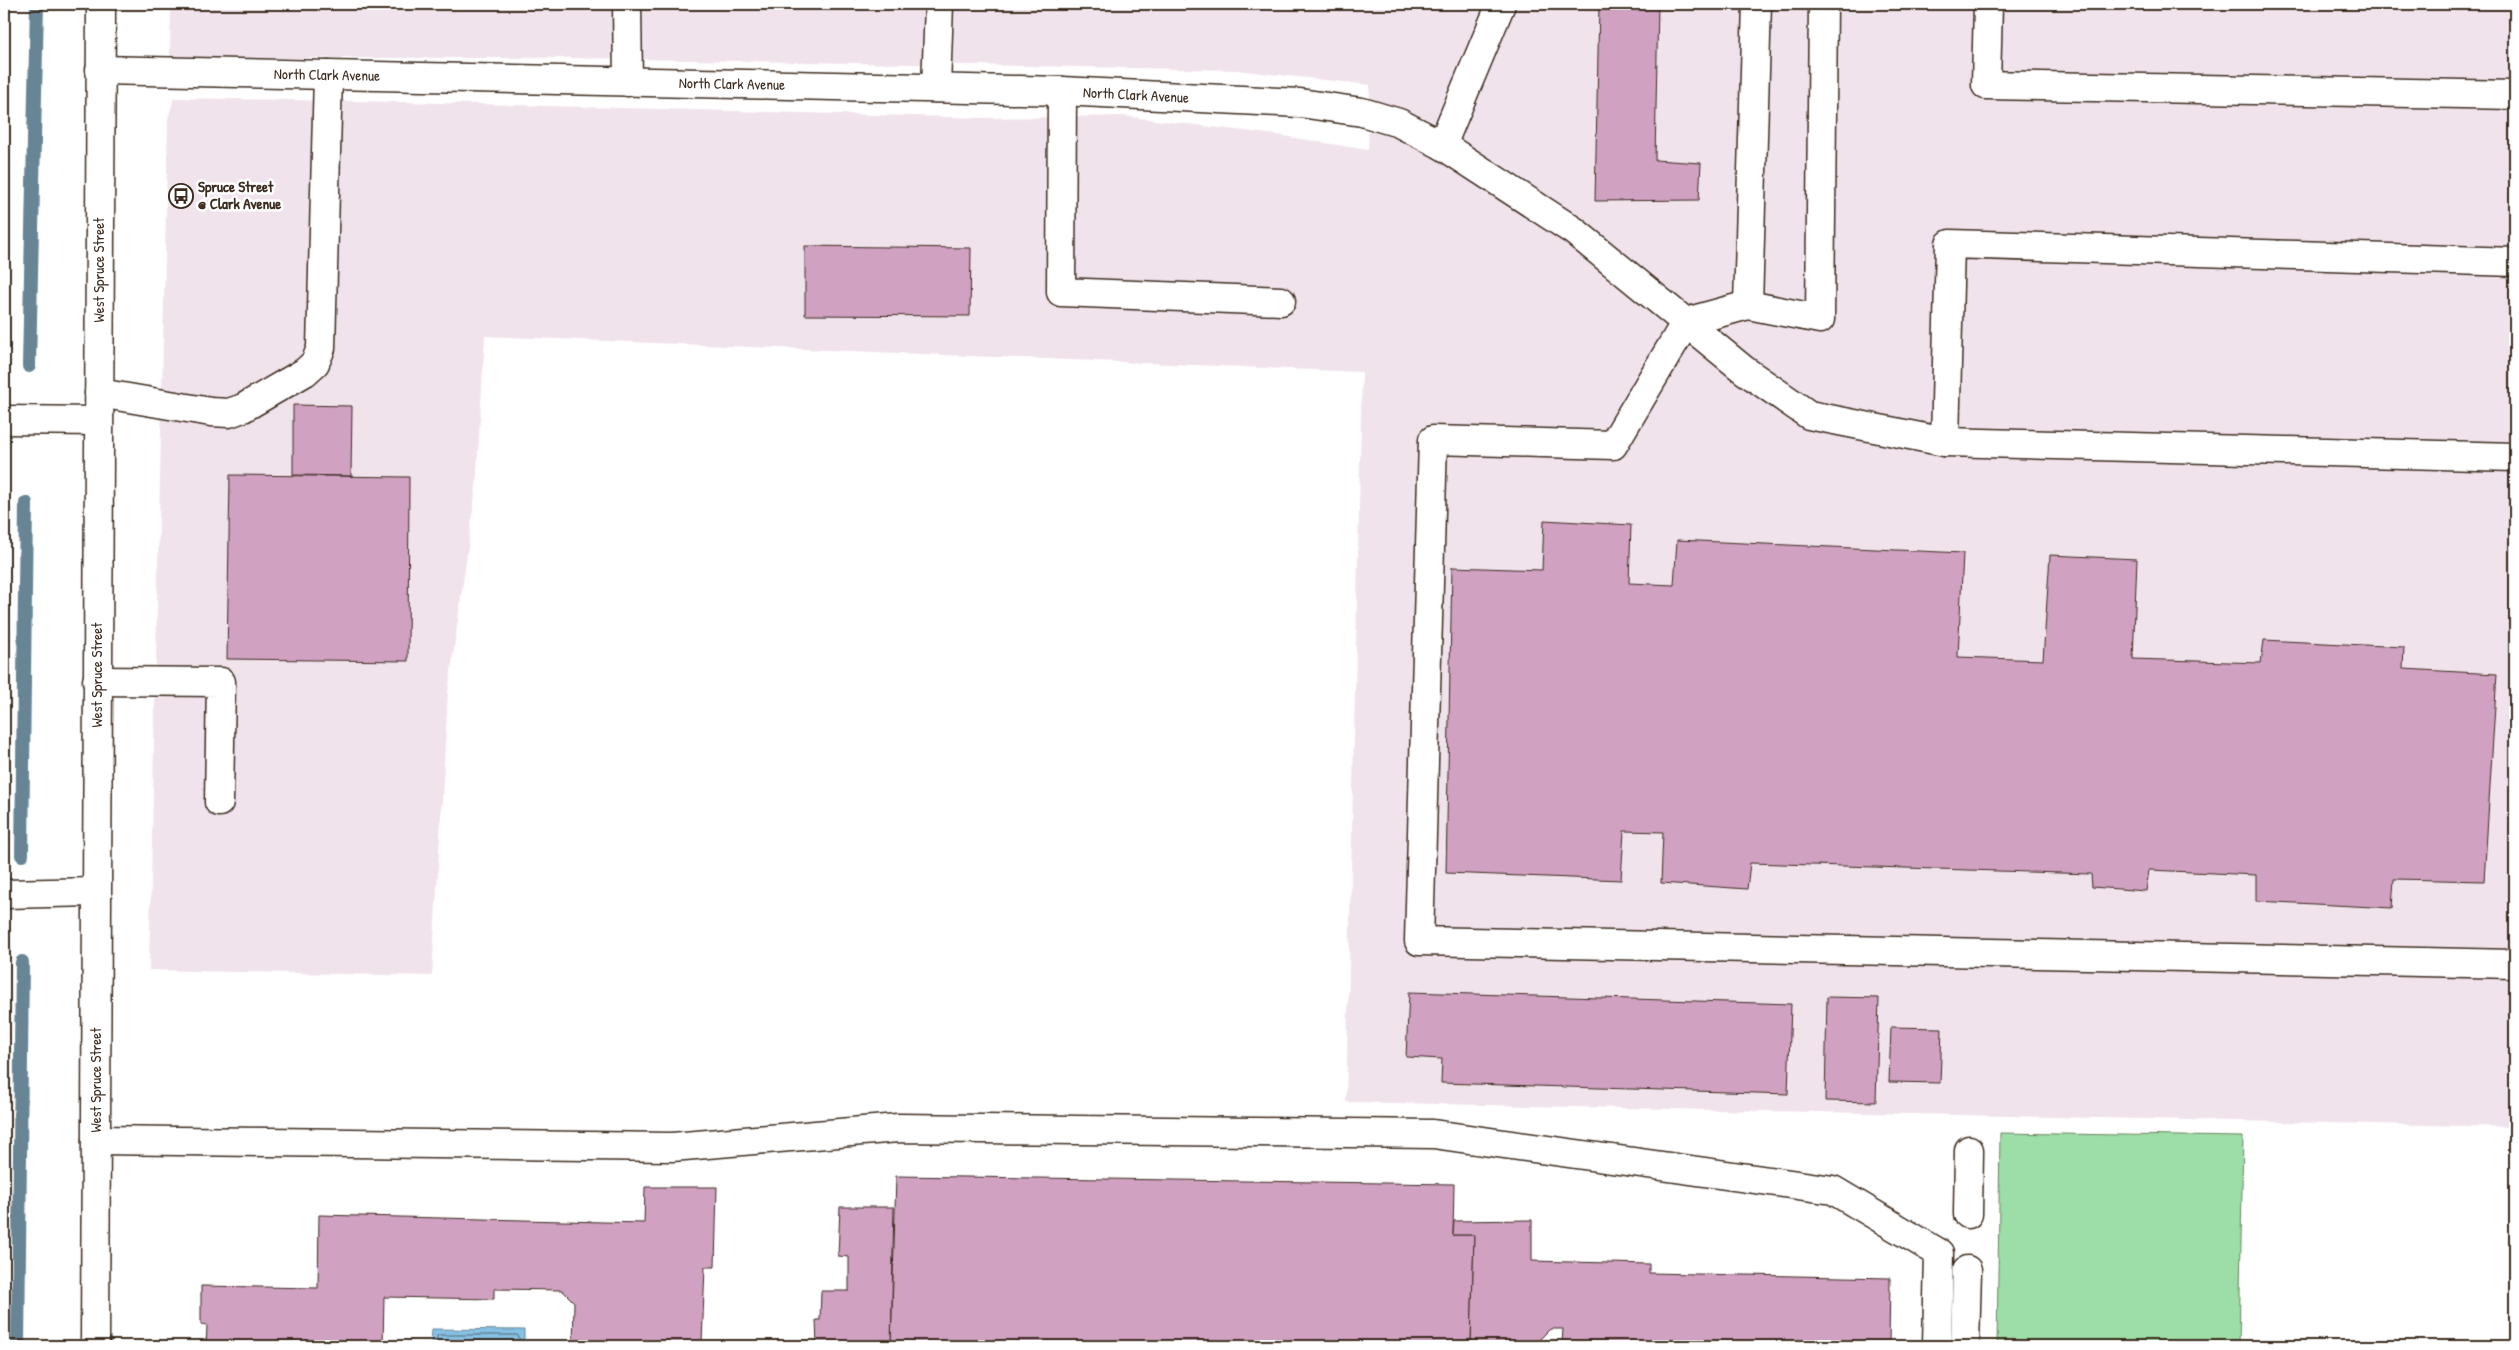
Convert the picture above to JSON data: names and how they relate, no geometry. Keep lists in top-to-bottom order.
{
  "streets": {
    "street": ["North Clark Avenue", "West Spruce Street"]
  },
  "crossings": [
    ["North Clark Avenue", "West Spruce Street"]
  ],
  "places": {
    "bus stop": ["Spruce Street @ Clark Avenue"]
  }
}
